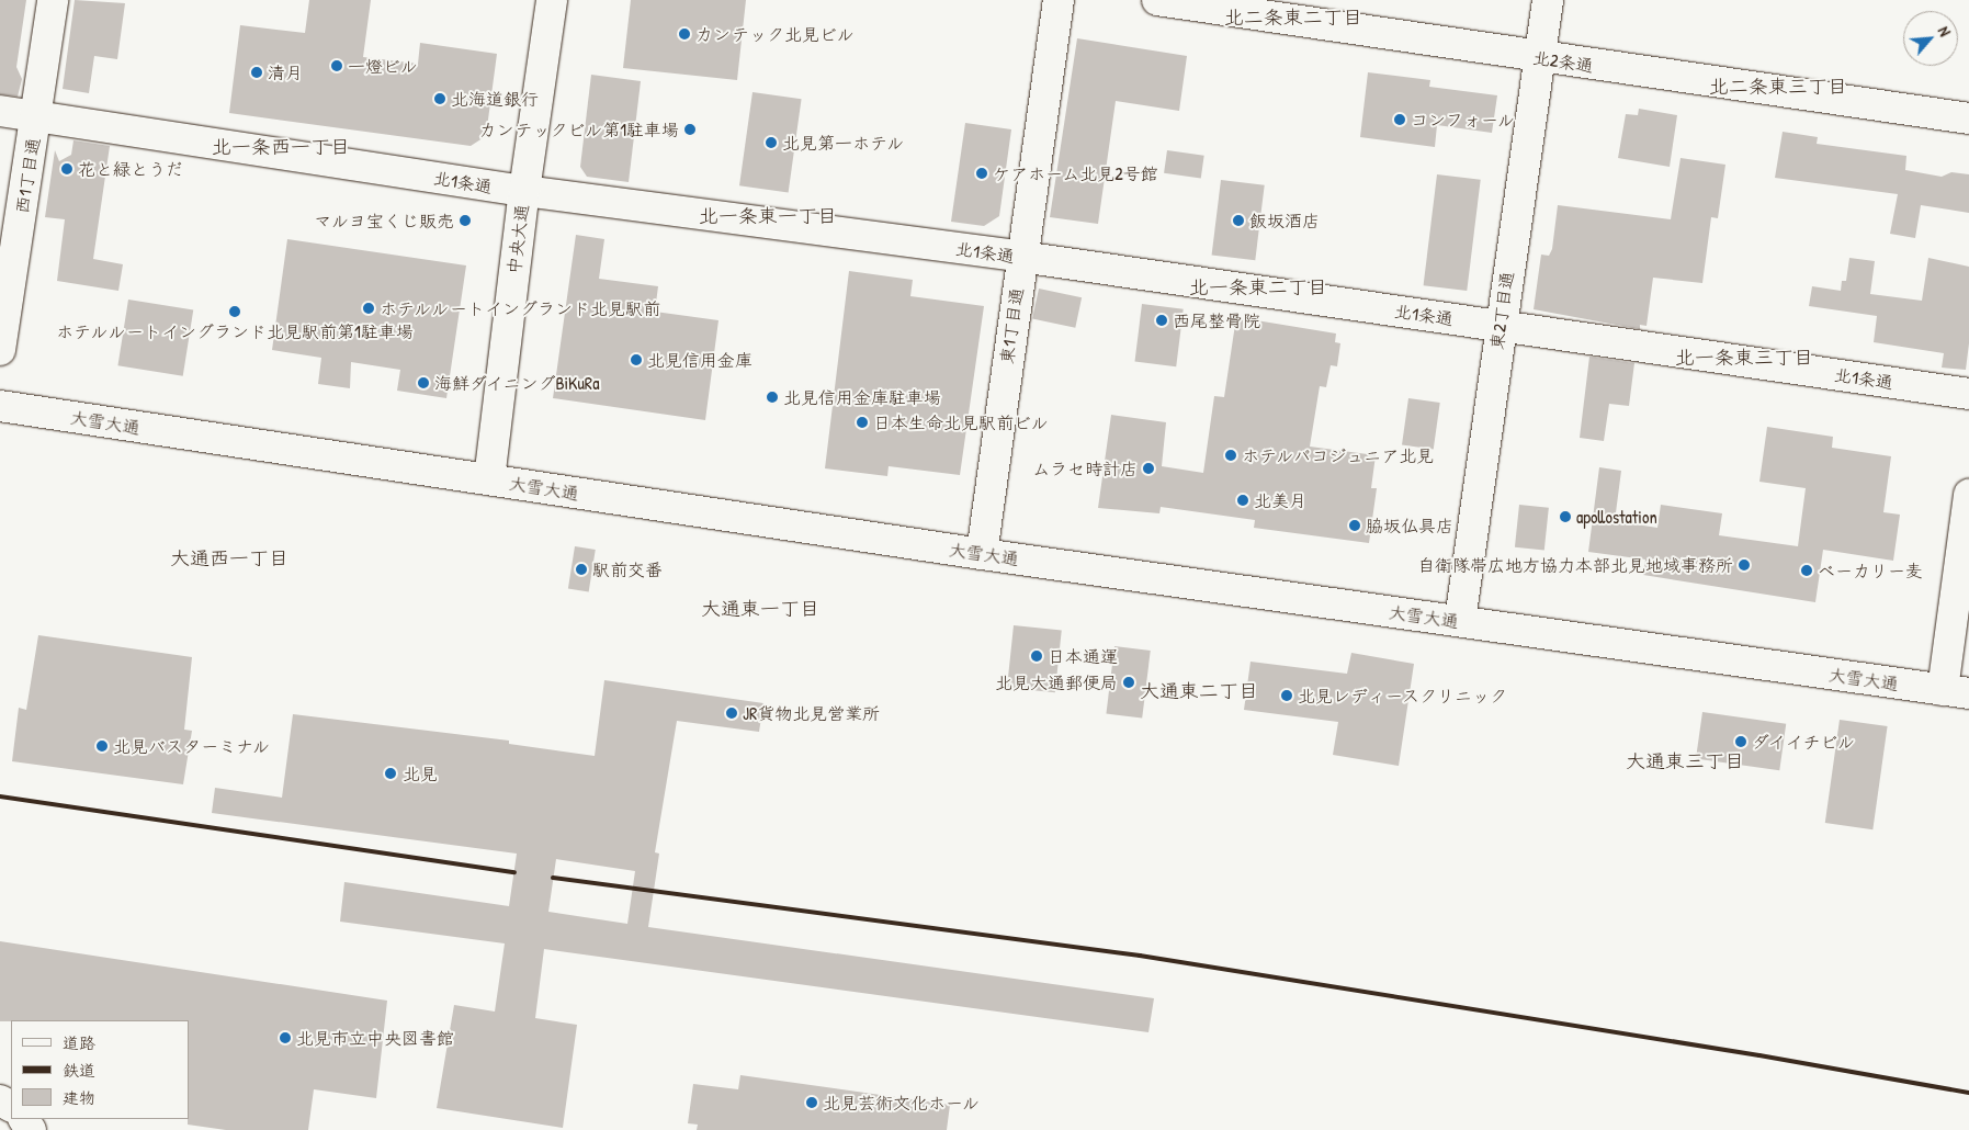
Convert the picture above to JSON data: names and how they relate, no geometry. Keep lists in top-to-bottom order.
{
  "streets": {
    "main road": [
      "北2条通",
      "西1丁目通",
      "北1条通",
      "中央大通",
      "東2丁目通",
      "東1丁目通",
      "大雪大通"
    ]
  },
  "crossings": [
    ["北2条通", "東2丁目通"],
    ["西1丁目通", "北1条通"],
    ["北1条通", "中央大通"],
    ["北1条通", "東2丁目通"],
    ["北1条通", "東1丁目通"],
    ["中央大通", "大雪大通"],
    ["東2丁目通", "大雪大通"],
    ["東1丁目通", "大雪大通"]
  ],
  "districts": [
    "北二条東二丁目",
    "北二条東三丁目",
    "北一条西一丁目",
    "北一条東一丁目",
    "北一条東二丁目",
    "北一条東三丁目",
    "大通西一丁目",
    "大通東一丁目",
    "大通東二丁目",
    "大通東三丁目"
  ],
  "places": [
    "カンテック北見ビル",
    "一燈ビル",
    "清月",
    "北海道銀行",
    "コンフォール",
    "カンテックビル第1駐車場",
    "北見第一ホテル",
    "花と緑とうだ",
    "ケアホーム北見2号館",
    "マルヨ宝くじ販売",
    "飯坂酒店",
    "ホテルルートイングランド北見駅前",
    "ホテルルートイングランド北見駅前第1駐車場",
    "西尾整骨院",
    "北見信用金庫",
    "海鮮ダイニングBiKuRa",
    "北見信用金庫駐車場",
    "日本生命北見駅前ビル",
    "ホテルパコジュニア北見",
    "ムラセ時計店",
    "北美月",
    "apollostation",
    "脇坂仏具店",
    "自衛隊帯広地方協力本部北見地域事務所",
    "駅前交番",
    "ベーカリー麦",
    "日本通運",
    "北見大通郵便局",
    "北見レディースクリニック",
    "JR貨物北見営業所",
    "ダイイチビル",
    "北見バスターミナル",
    "北見",
    "北見市立中央図書館",
    "北見芸術文化ホール"
  ],
  "legend": ["道路", "鉄道", "建物"],
  "north": "top right"
}
